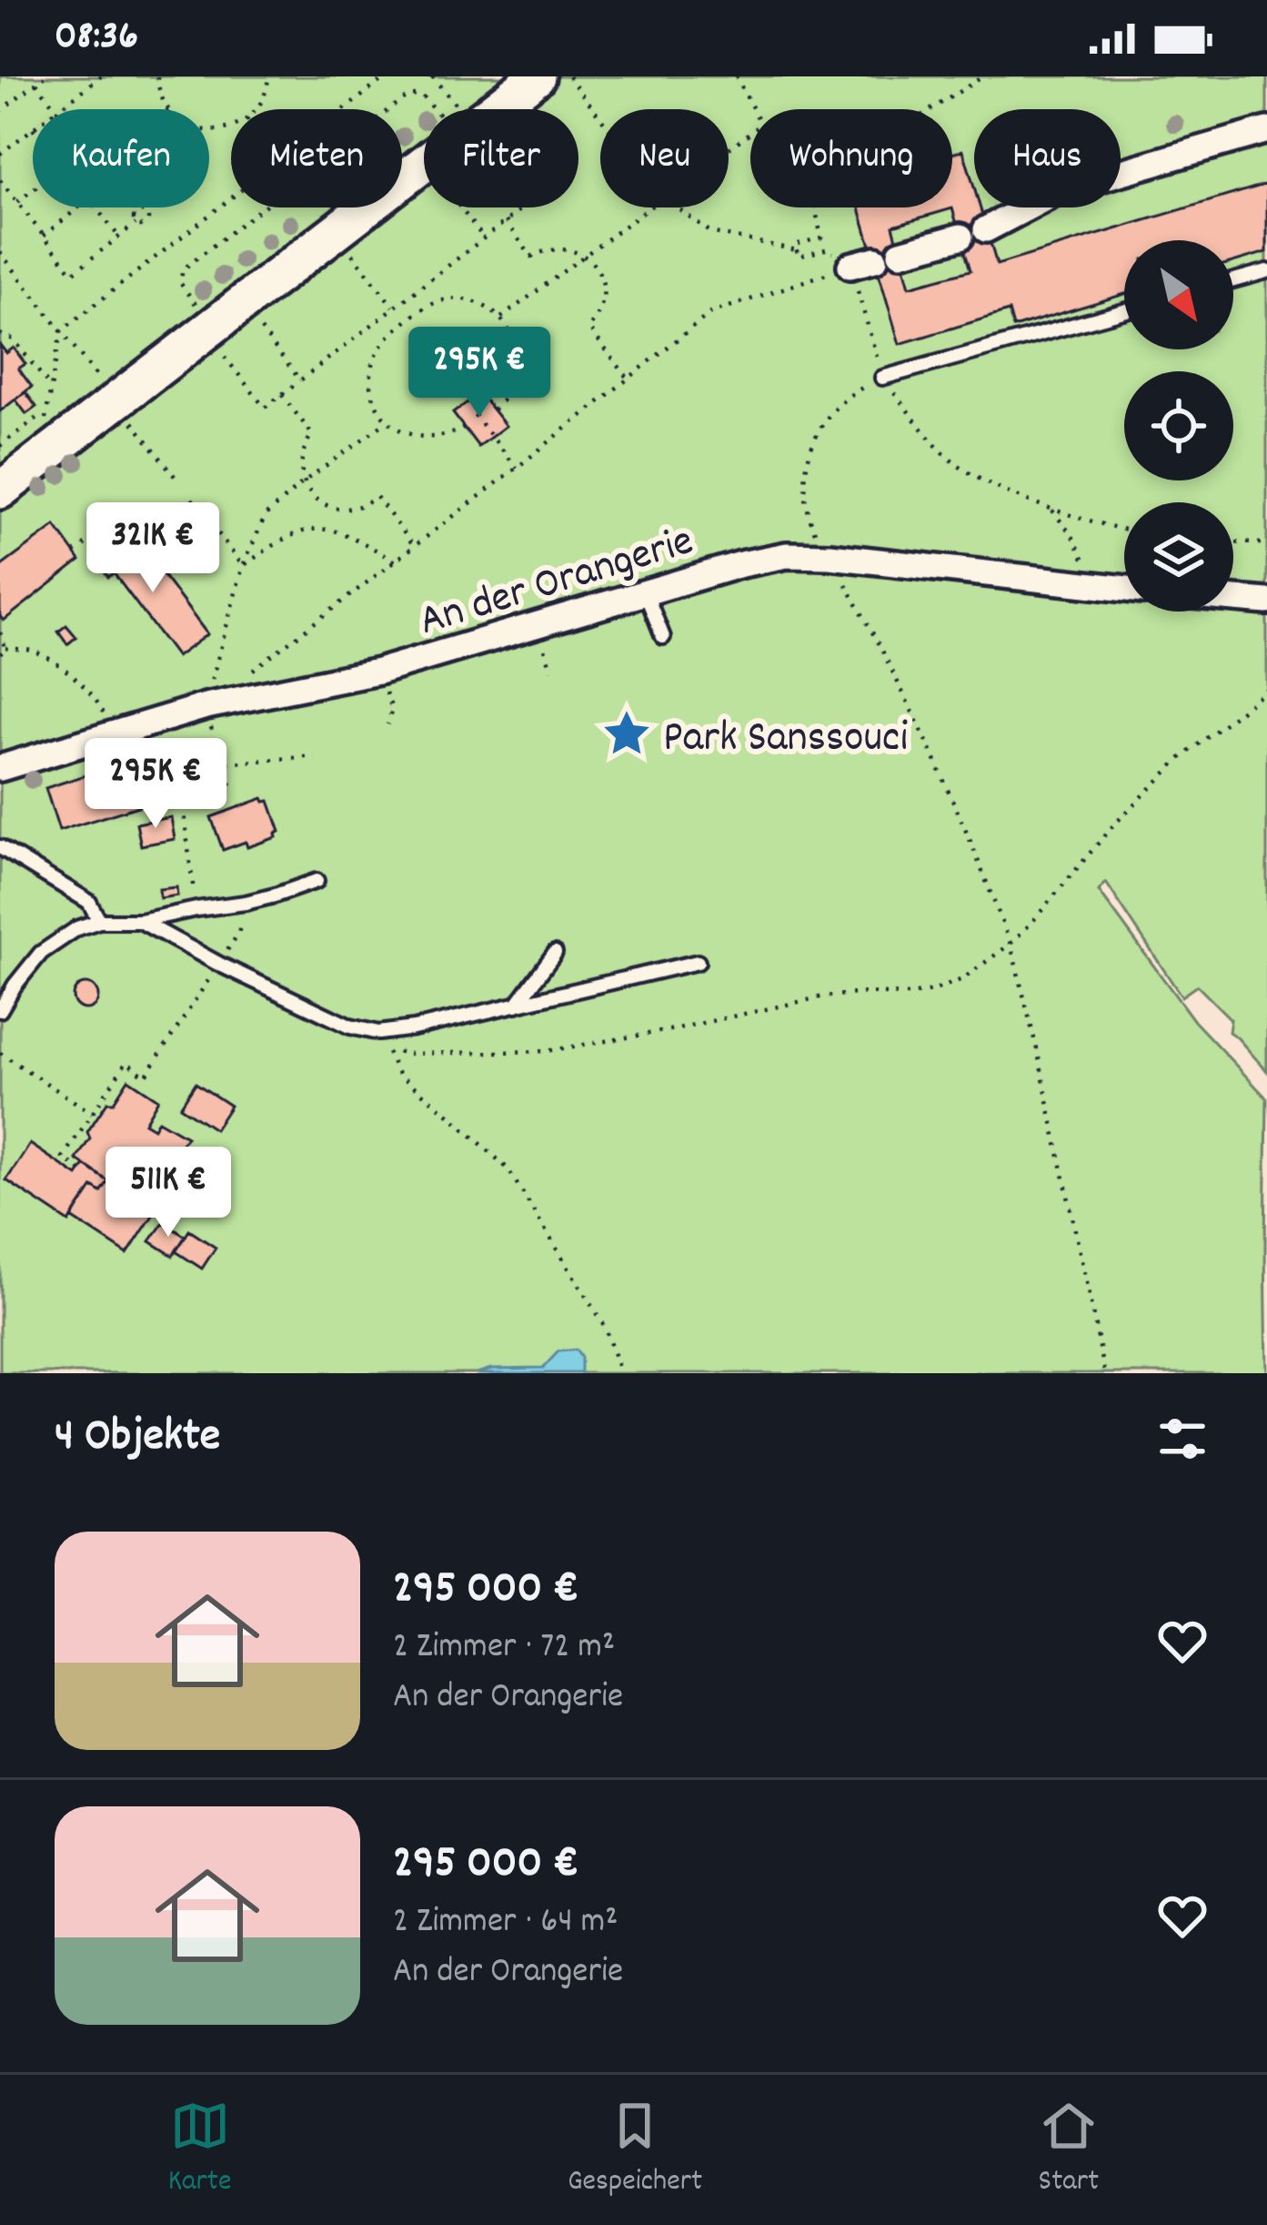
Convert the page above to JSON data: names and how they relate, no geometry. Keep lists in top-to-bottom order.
{
  "streets": {
    "street": ["An der Orangerie"]
  },
  "places": {
    "place": ["Park Sanssouci"]
  },
  "north": "bottom right",
  "page": {
    "status": "08:36",
    "chip": [
      "Kaufen",
      "Mieten",
      "Filter",
      "Neu",
      "Wohnung",
      "Haus"
    ],
    "price": [
      "295K €",
      "321K €",
      "295K €",
      "511K €"
    ],
    "heading": "4 Objekte",
    "list": [
      {
        "name": "295 000 €",
        "note": "2 Zimmer · 72 m² · An der Orangerie"
      },
      {
        "name": "295 000 €",
        "note": "2 Zimmer · 64 m² · An der Orangerie"
      }
    ],
    "tabs": ["Karte", "Gespeichert", "Start"]
  }
}
